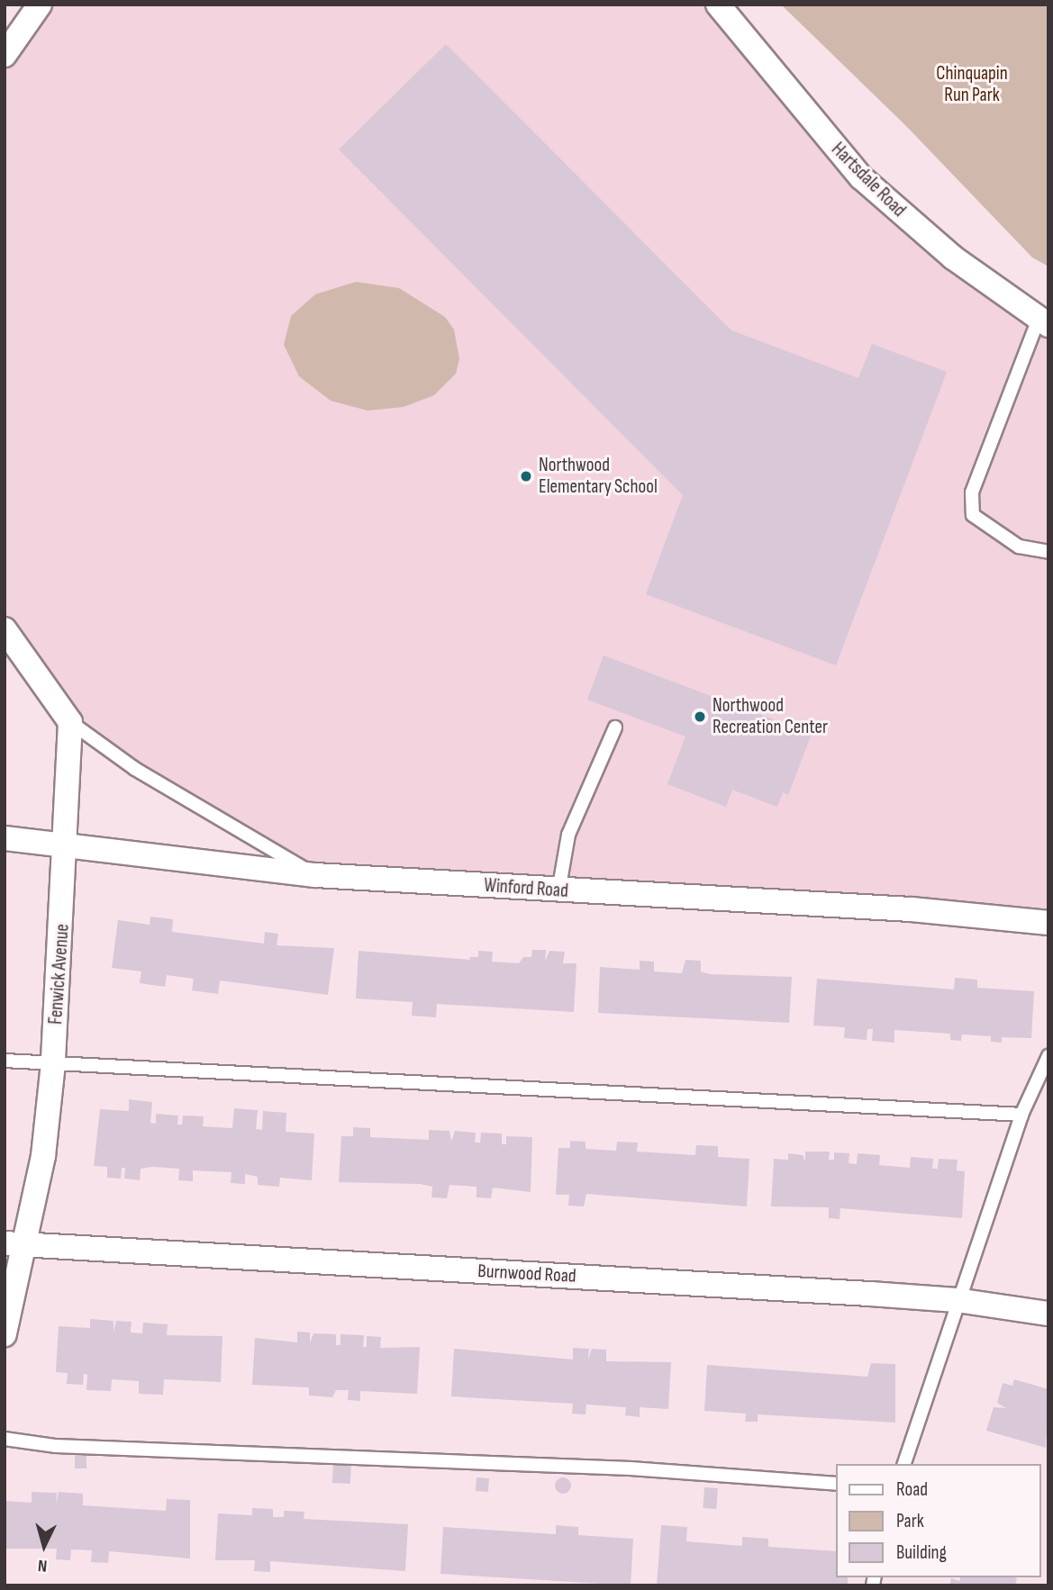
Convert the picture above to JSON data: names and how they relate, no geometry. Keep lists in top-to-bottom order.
{
  "streets": {
    "street": [
      "Hartsdale Road",
      "Winford Road",
      "Fenwick Avenue",
      "Burnwood Road"
    ]
  },
  "crossings": [
    ["Winford Road", "Fenwick Avenue"],
    ["Fenwick Avenue", "Burnwood Road"]
  ],
  "parks": ["Chinquapin Run Park"],
  "places": ["Northwood Elementary School", "Northwood Recreation Center"],
  "legend": ["Road", "Park", "Building"],
  "north": "bottom"
}
